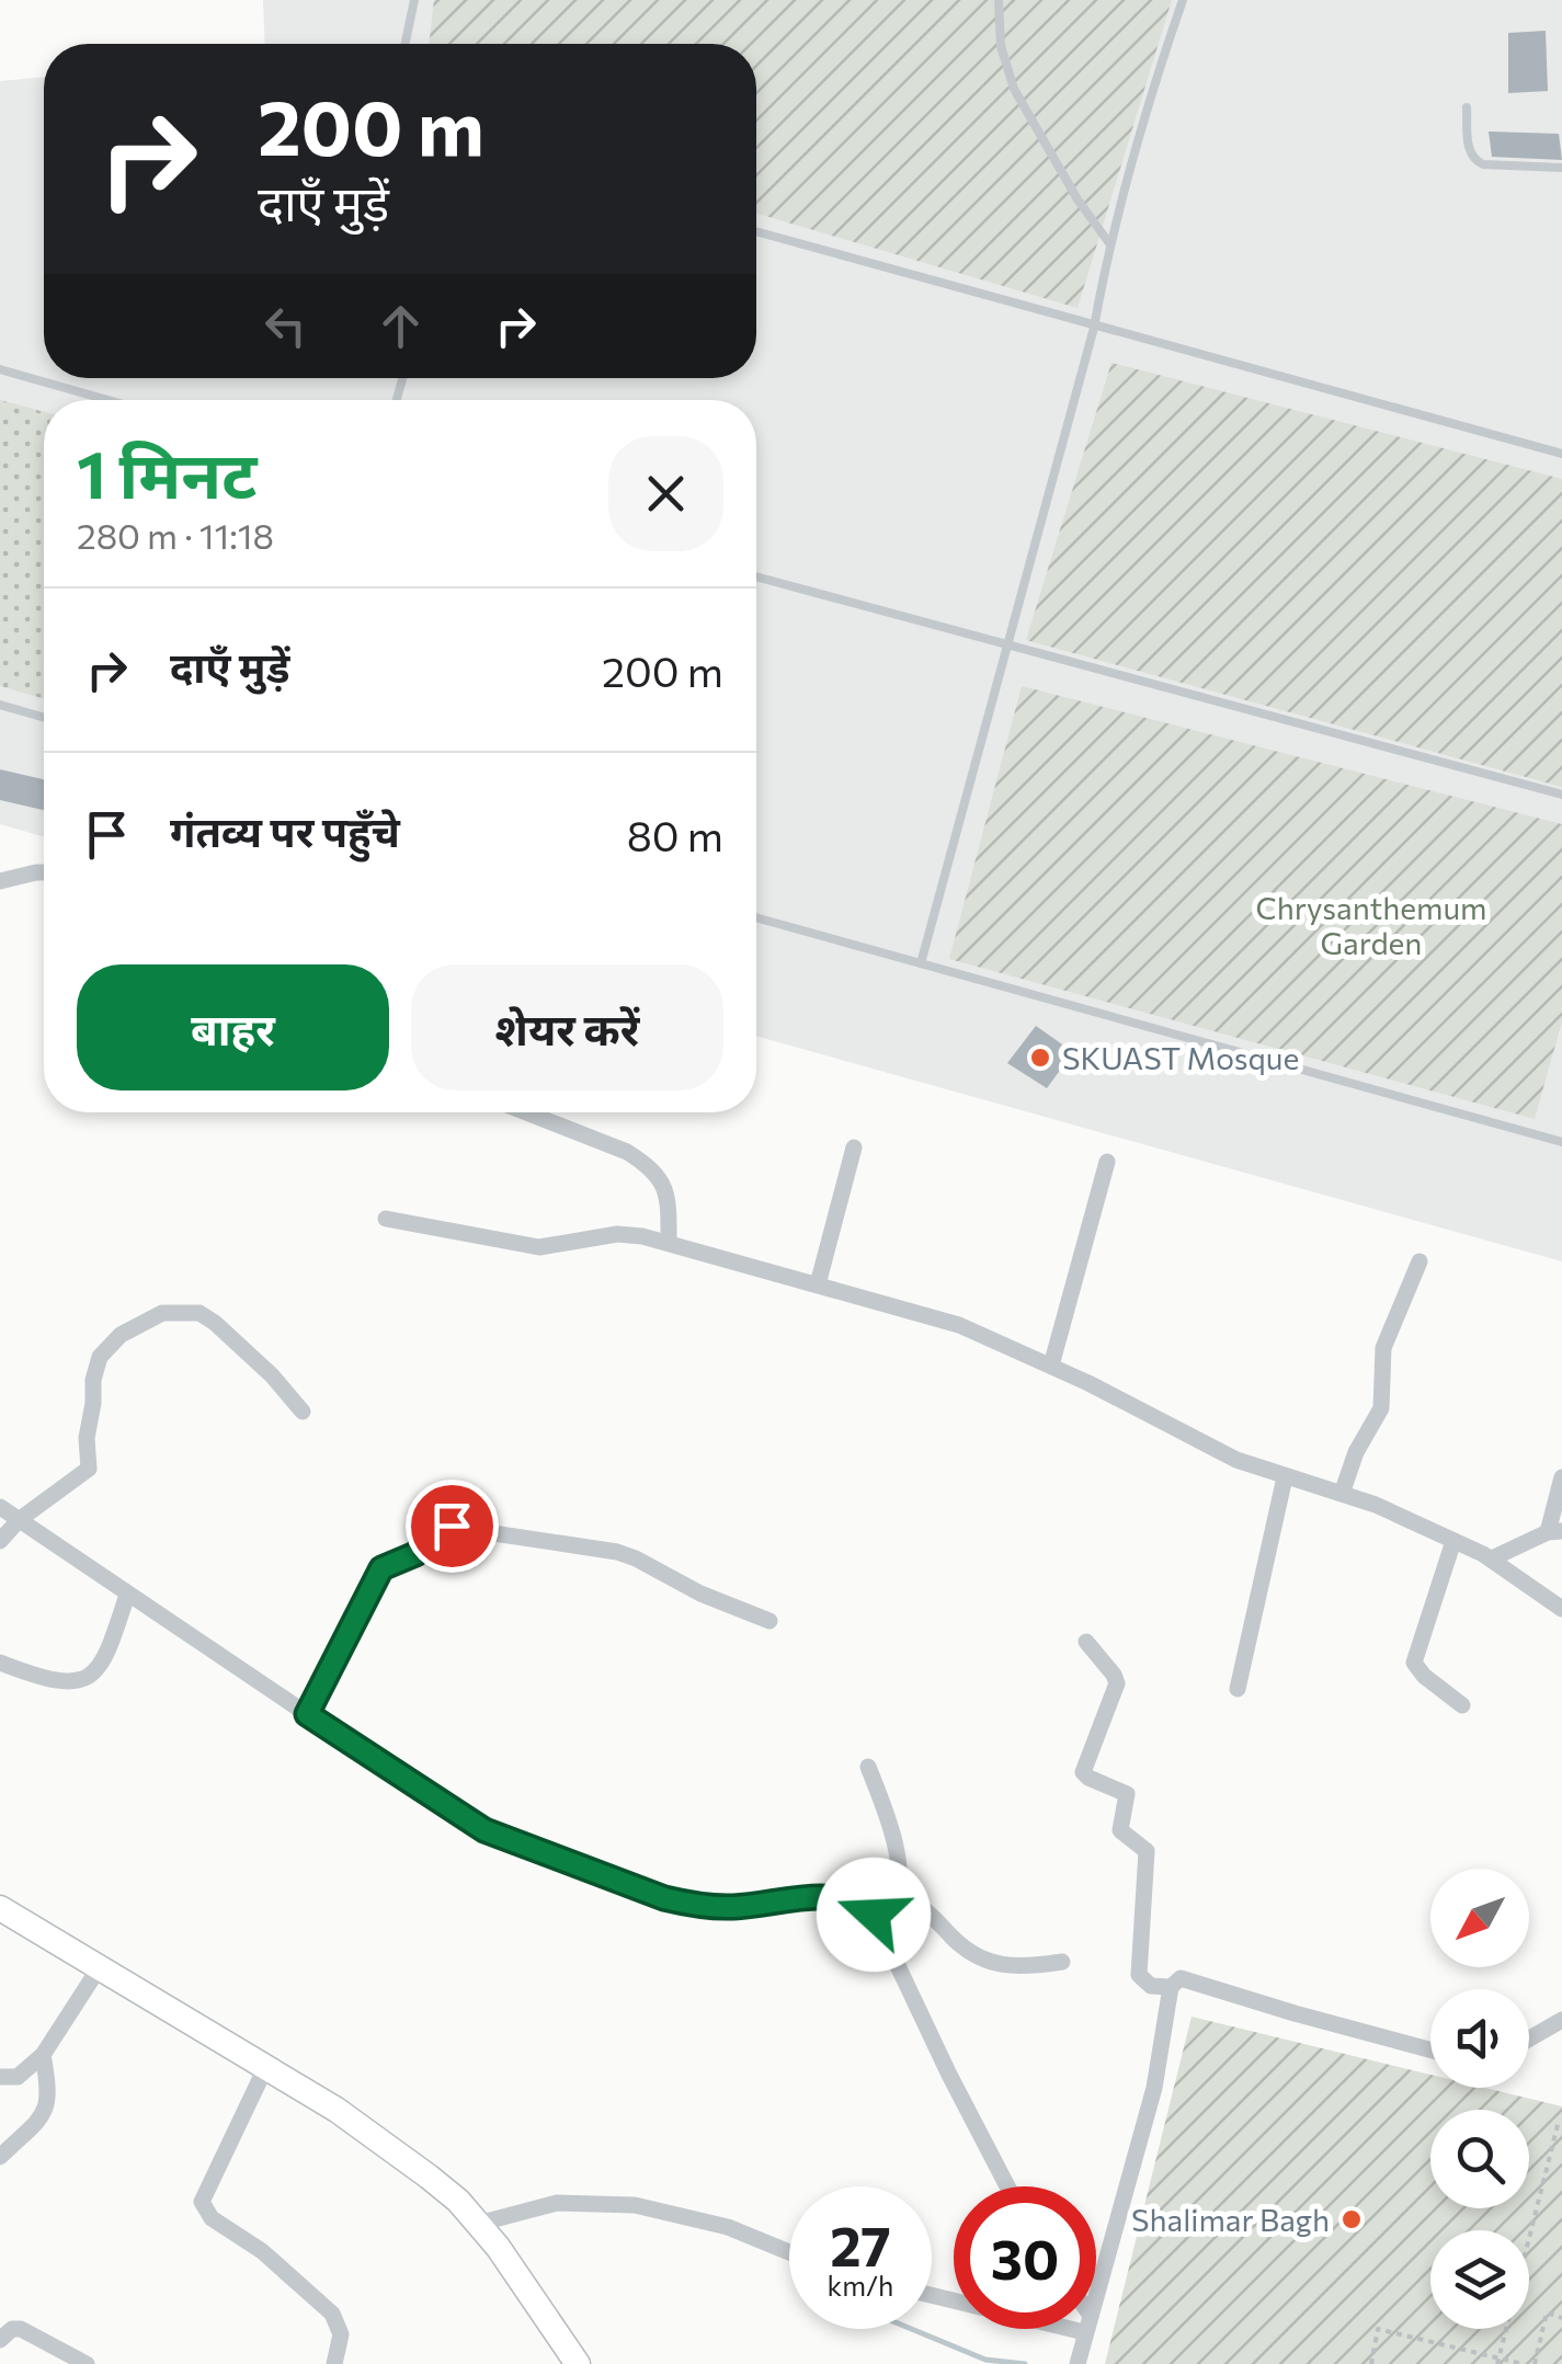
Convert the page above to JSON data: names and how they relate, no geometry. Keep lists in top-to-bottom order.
{
  "parks": ["Chrysanthemum Garden"],
  "places": ["SKUAST Mosque", "Shalimar Bagh"],
  "north": "bottom left",
  "page": {
    "turn": ["200 m", "दाएँ मुड़ें"],
    "heading": ["1 मिनट", "280 m · 11:18"],
    "list": [
      {
        "name": "दाएँ मुड़ें",
        "value": "200 m"
      },
      {
        "name": "गंतव्य पर पहुँचे",
        "value": "80 m"
      }
    ],
    "buttons": ["बाहर", "शेयर करें"],
    "speed": "27 km/h",
    "limit": "30"
  }
}
